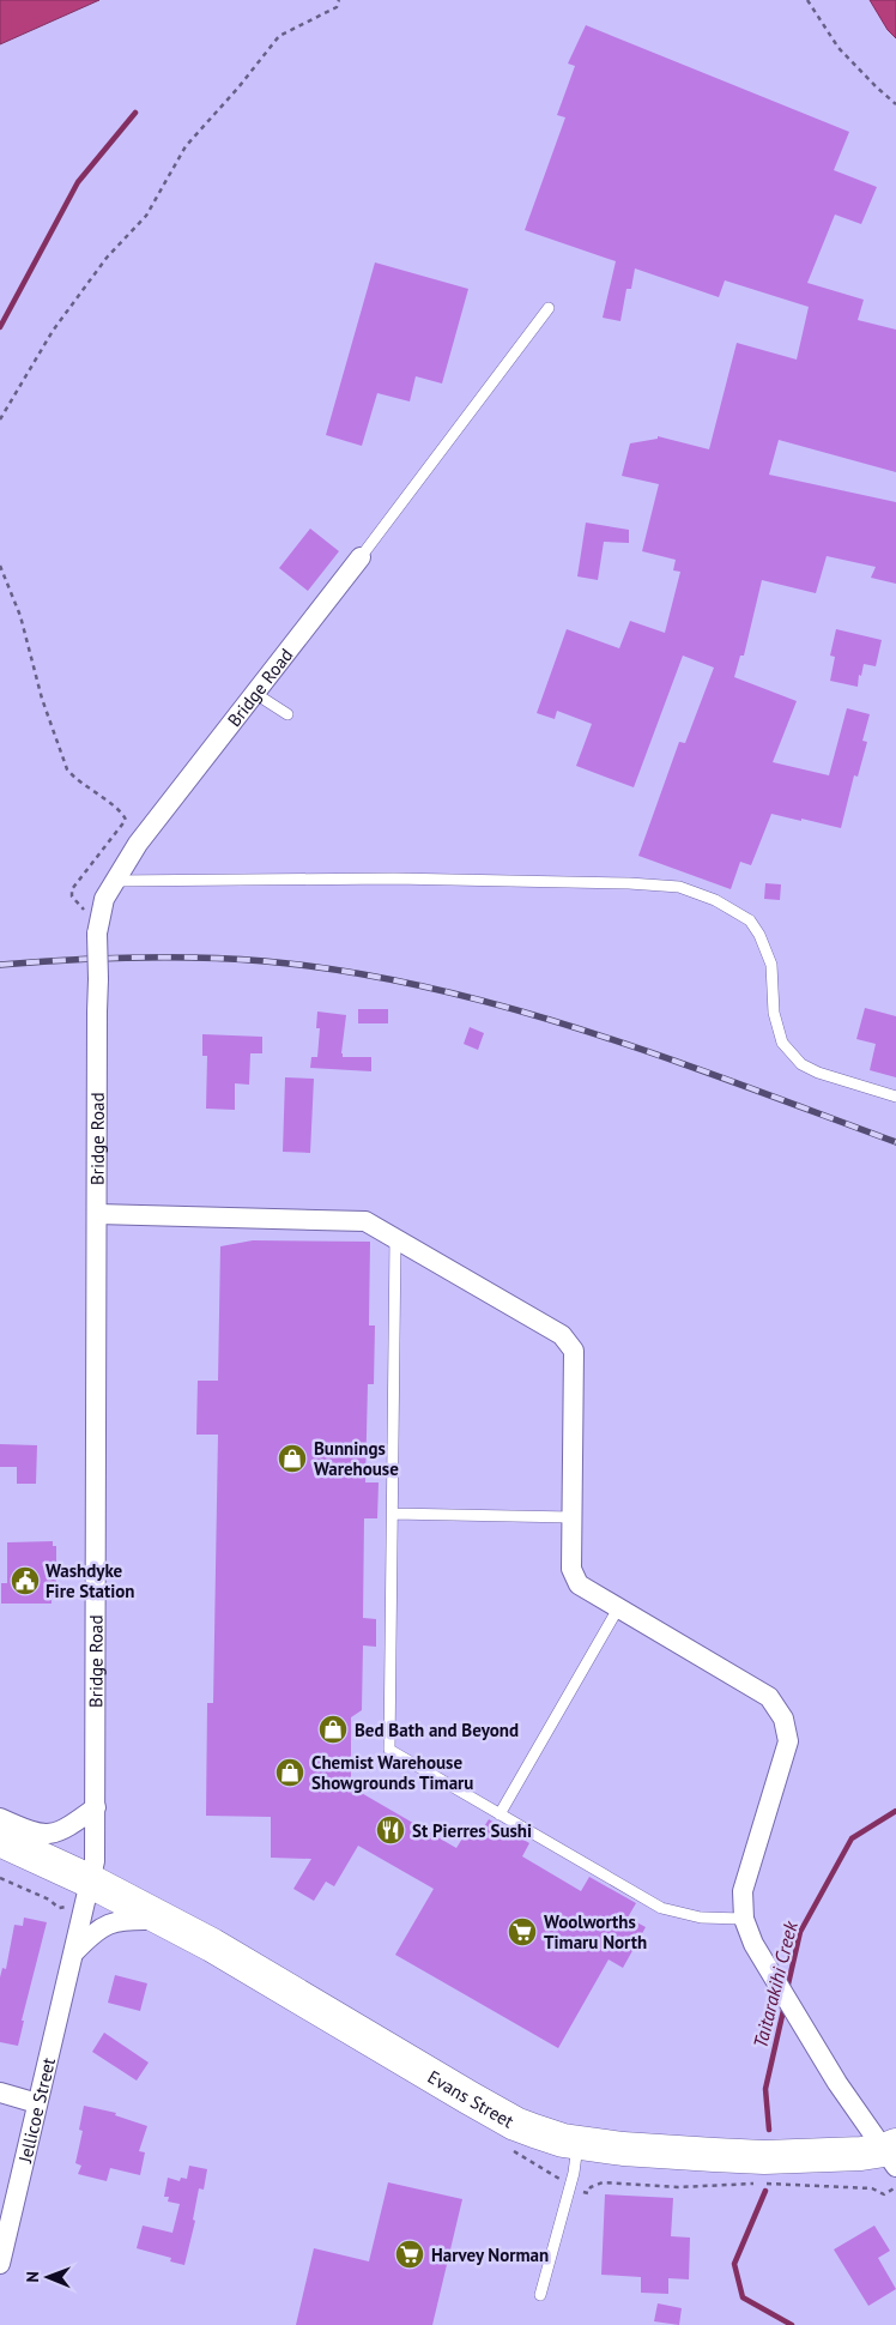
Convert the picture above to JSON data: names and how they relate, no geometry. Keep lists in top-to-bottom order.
{
  "streets": {
    "highway": ["Evans Street"],
    "street": ["Bridge Road", "Jellicoe Street"]
  },
  "crossings": [
    ["Bridge Road", "Evans Street"],
    ["Bridge Road", "Jellicoe Street"],
    ["Evans Street", "Jellicoe Street"]
  ],
  "water": ["Taitarakihi Creek"],
  "places": {
    "shop": ["Bunnings Warehouse", "Bed Bath and Beyond", "Chemist Warehouse Showgrounds Timaru"],
    "public building": ["Washdyke Fire Station"],
    "restaurant": ["St Pierres Sushi"],
    "supermarket": ["Woolworths Timaru North", "Harvey Norman"]
  },
  "north": "left"
}
